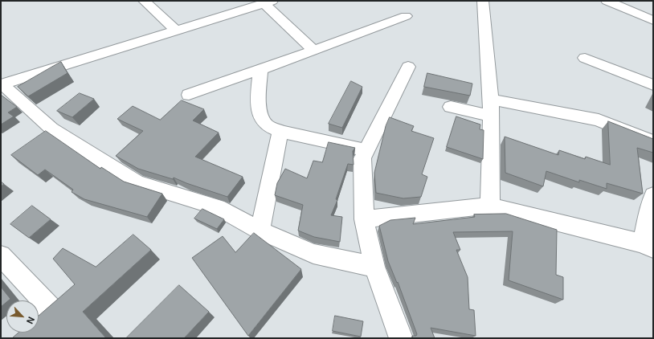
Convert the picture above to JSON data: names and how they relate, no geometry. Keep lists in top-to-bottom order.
{
  "north": "bottom right"
}
